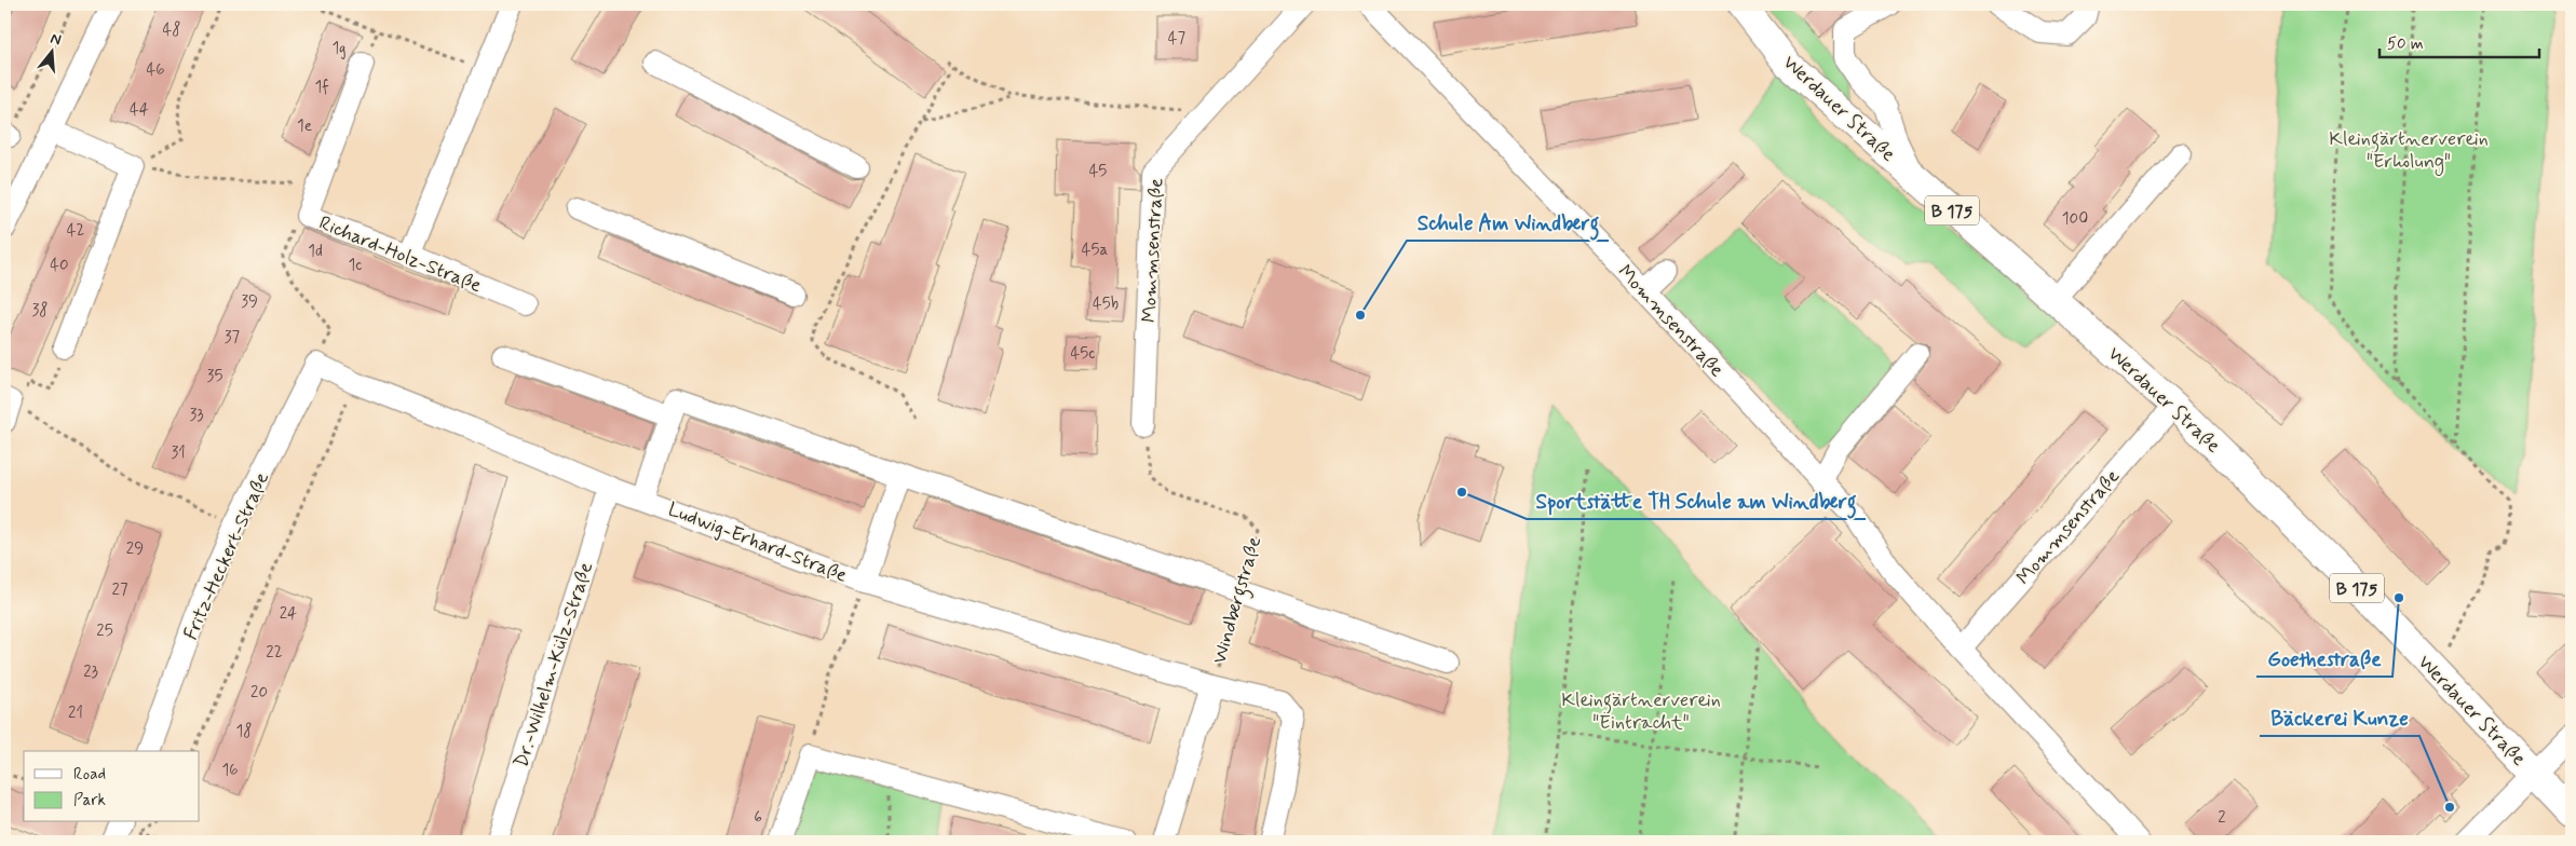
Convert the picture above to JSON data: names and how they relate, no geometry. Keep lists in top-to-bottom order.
{
  "streets": {
    "main road": ["Werdauer Straße", "B 175"],
    "street": [
      "Mommsenstraße",
      "Richard-Holz-Straße",
      "Ludwig-Erhard-Straße",
      "Fritz-Heckert-Straße",
      "Windbergstraße",
      "Dr.-Wilhelm-Külz-Straße"
    ]
  },
  "crossings": [
    ["Werdauer Straße", "Mommsenstraße"],
    ["Mommsenstraße", "Windbergstraße"],
    ["Ludwig-Erhard-Straße", "Fritz-Heckert-Straße"],
    ["Ludwig-Erhard-Straße", "Windbergstraße"],
    ["Ludwig-Erhard-Straße", "Dr.-Wilhelm-Külz-Straße"]
  ],
  "parks": ["Kleingärtnerverein \"Erholung\"", "Kleingärtnerverein \"Eintracht\""],
  "places": [
    "Schule Am Windberg",
    "Sportstätte TH Schule am Windberg",
    "Goethestraße",
    "Bäckerei Kunze"
  ],
  "house_numbers": [
    "48",
    "47",
    "1g",
    "46",
    "1f",
    "44",
    "1e",
    "45",
    "100",
    "42",
    "45a",
    "1d",
    "40",
    "1c",
    "39",
    "45b",
    "38",
    "37",
    "45c",
    "35",
    "33",
    "31",
    "29",
    "27",
    "24",
    "25",
    "22",
    "23",
    "20",
    "21",
    "18",
    "16",
    "6",
    "2"
  ],
  "legend": ["Road", "Park"],
  "scale_bar": "50 m",
  "north": "top"
}
